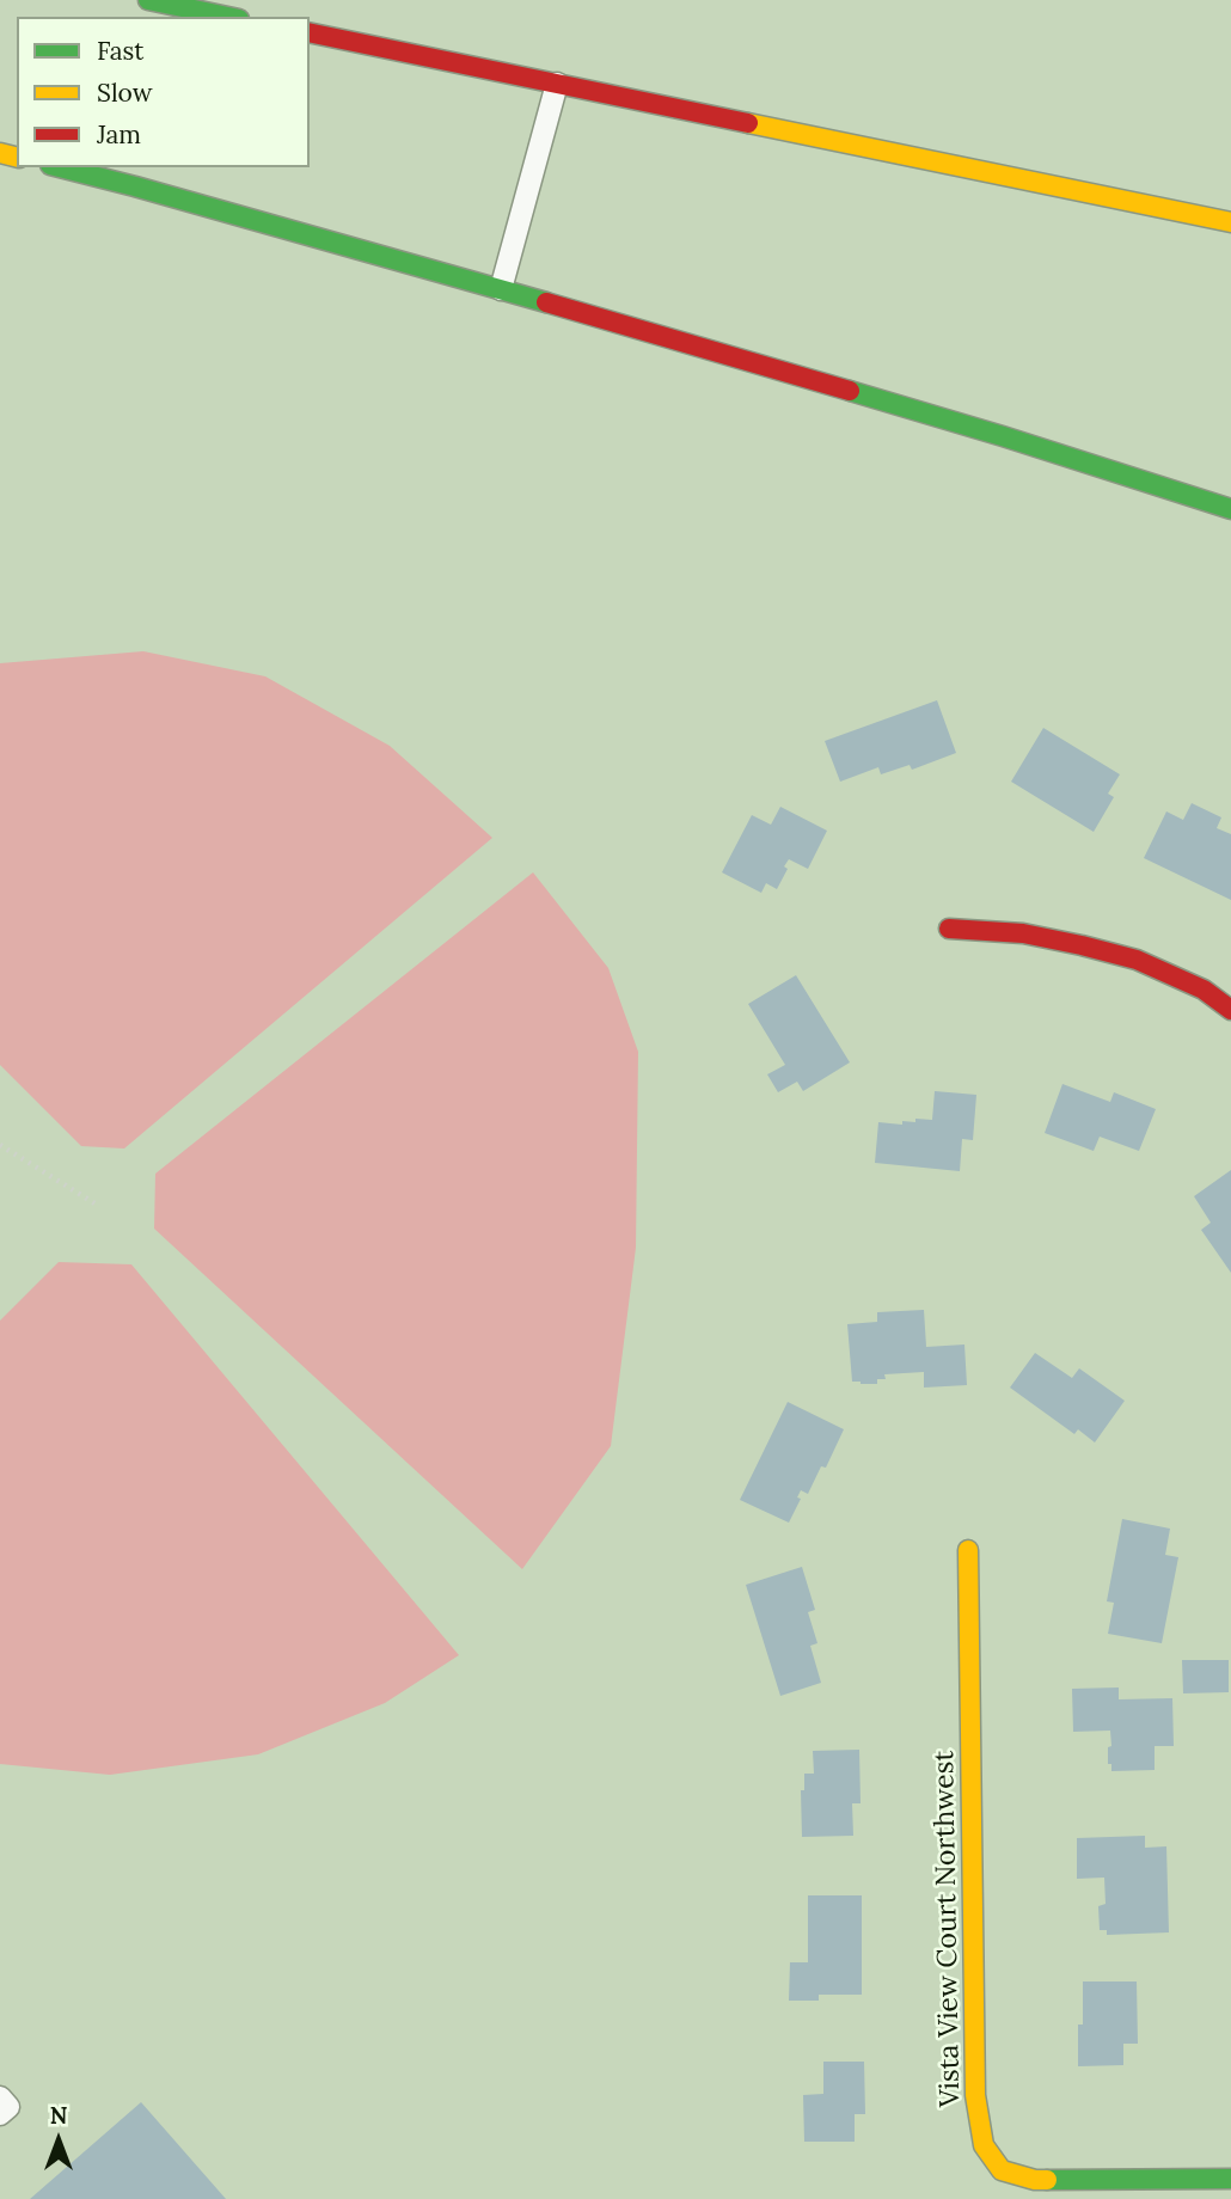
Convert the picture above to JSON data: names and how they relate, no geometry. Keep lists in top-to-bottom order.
{
  "streets": {
    "main road": ["Vista View Court Northwest"]
  },
  "legend": ["Fast", "Slow", "Jam"],
  "north": "top"
}
